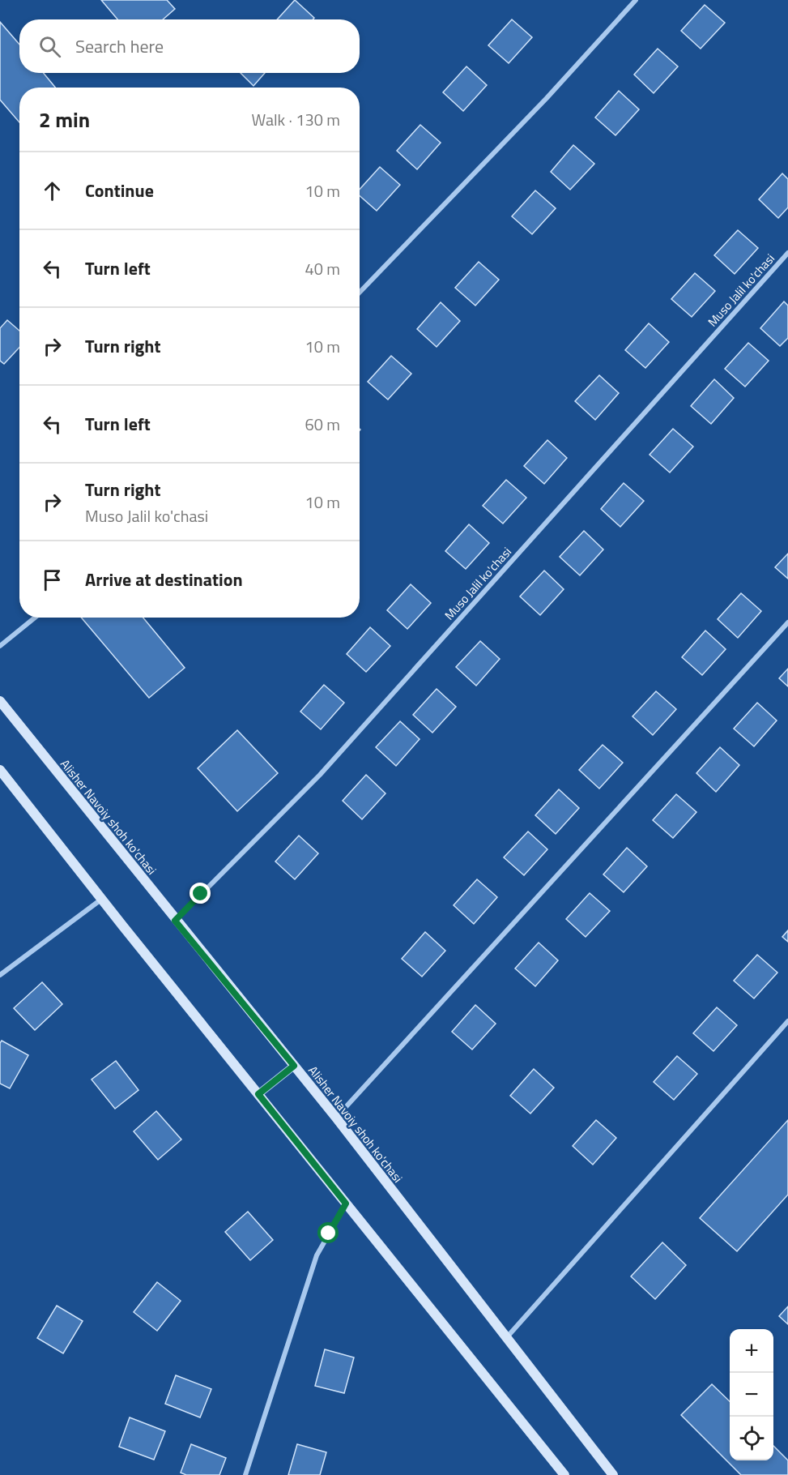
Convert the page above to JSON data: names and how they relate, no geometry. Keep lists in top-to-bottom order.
{
  "streets": {
    "main road": ["Alisher Navoiy shoh ko'chasi"],
    "street": ["Muso Jalil ko'chasi"]
  },
  "crossings": [
    ["Muso Jalil ko'chasi", "Alisher Navoiy shoh ko'chasi"]
  ],
  "page": {
    "search": "Search here",
    "heading": ["2 min", "Walk · 130 m"],
    "list": [
      ["Continue", "10 m"],
      ["Turn left", "40 m"],
      ["Turn right", "10 m"],
      ["Turn left", "60 m"],
      ["Turn right", "Muso Jalil ko'chasi", "10 m"],
      "Arrive at destination"
    ],
    "map_buttons": ["+", "−"]
  }
}
